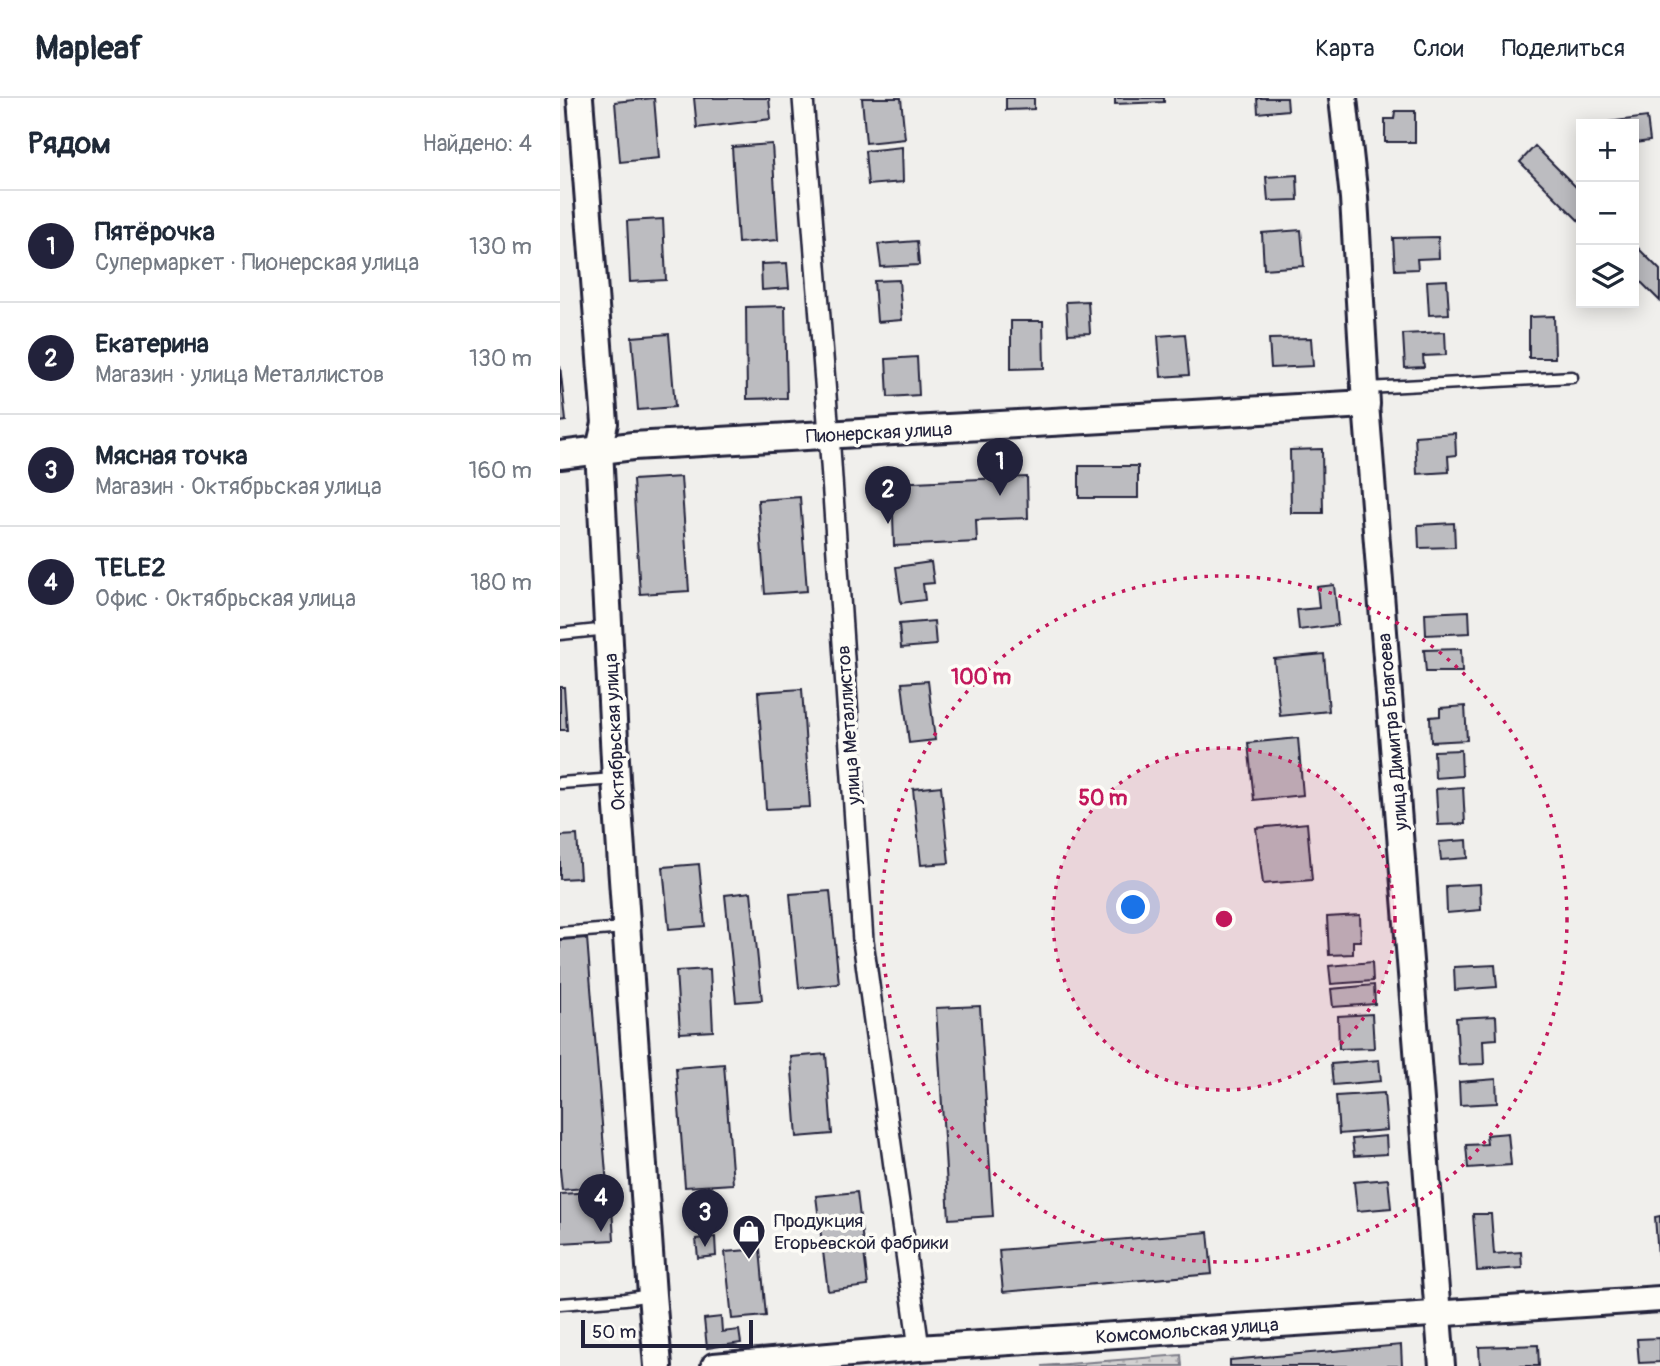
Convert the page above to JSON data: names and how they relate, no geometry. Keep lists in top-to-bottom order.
{
  "streets": {
    "main road": ["Пионерская улица", "Октябрьская улица", "улица Димитра Благоева"],
    "street": ["улица Металлистов", "Комсомольская улица"]
  },
  "crossings": [
    ["Пионерская улица", "улица Металлистов"],
    ["Пионерская улица", "Октябрьская улица"],
    ["Пионерская улица", "улица Димитра Благоева"],
    ["улица Металлистов", "Комсомольская улица"],
    ["улица Димитра Благоева", "Комсомольская улица"]
  ],
  "places": {
    "shop": ["Продукция Егорьевской фабрики"]
  },
  "scale_bar": "50 m",
  "page": {
    "header": "Mapleaf",
    "nav": ["Карта", "Слои", "Поделиться"],
    "heading": ["Рядом", "Найдено: 4"],
    "map_buttons": ["+", "−"],
    "list": [
      {
        "mark": "1",
        "name": "Пятёрочка",
        "note": "Супермаркет · Пионерская улица",
        "value": "130 m"
      },
      {
        "mark": "2",
        "name": "Екатерина",
        "note": "Магазин · улица Металлистов",
        "value": "130 m"
      },
      {
        "mark": "3",
        "name": "Мясная точка",
        "note": "Магазин · Октябрьская улица",
        "value": "160 m"
      },
      {
        "mark": "4",
        "name": "TELE2",
        "note": "Офис · Октябрьская улица",
        "value": "180 m"
      }
    ],
    "pins": [
      "1",
      "2",
      "4",
      "3"
    ],
    "scale": "50 m"
  },
  "rings": ["100 m", "50 m"]
}
